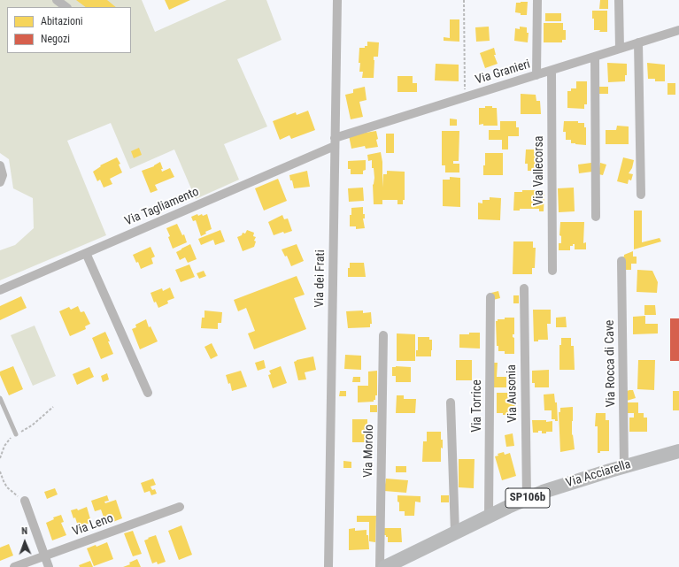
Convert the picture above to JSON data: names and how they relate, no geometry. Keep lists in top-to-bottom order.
{
  "streets": {
    "main road": ["Via Acciarella", "SP106b"],
    "street": [
      "Via Granieri",
      "Via Vallecorsa",
      "Via Tagliamento",
      "Via dei Frati",
      "Via Rocca di Cave",
      "Via Ausonia",
      "Via Torrice",
      "Via Morolo",
      "Via Leno"
    ]
  },
  "crossings": [
    ["Via Granieri", "Via Vallecorsa"],
    ["Via Granieri", "Via Tagliamento"],
    ["Via Granieri", "Via dei Frati"],
    ["Via Tagliamento", "Via dei Frati"],
    ["Via Rocca di Cave", "Via Acciarella"],
    ["Via Ausonia", "Via Acciarella"],
    ["Via Torrice", "Via Acciarella"]
  ],
  "legend": ["Abitazioni", "Negozi"],
  "north": "top"
}
